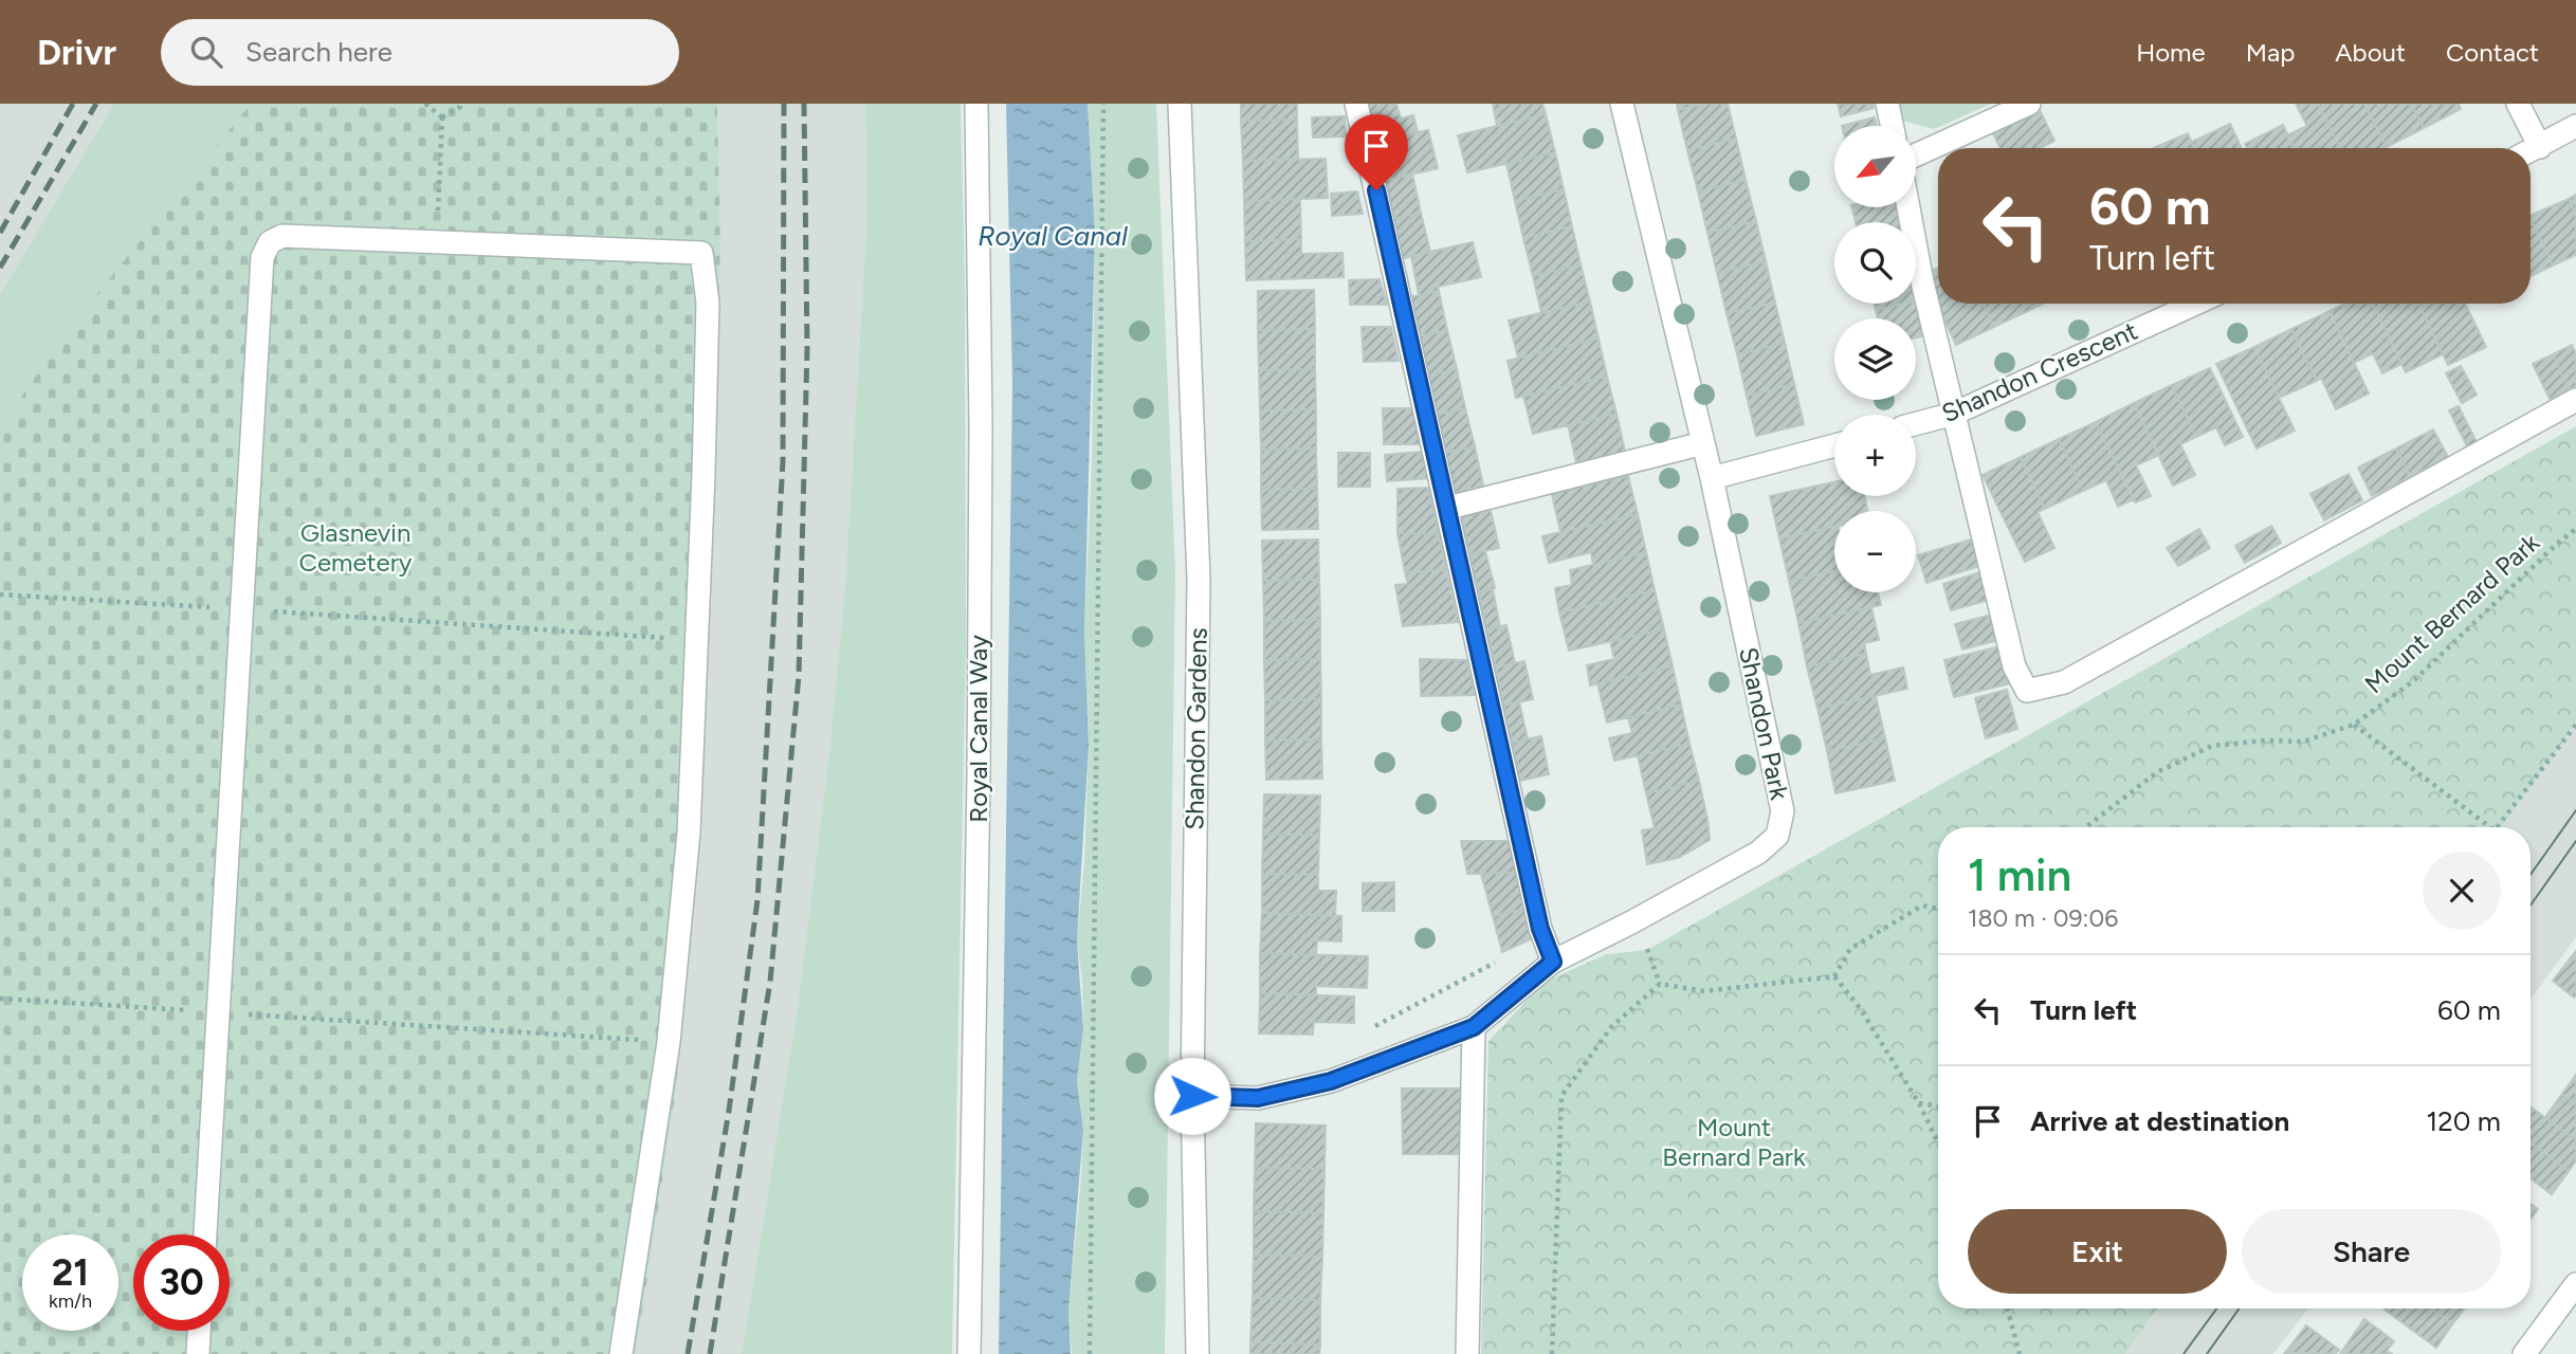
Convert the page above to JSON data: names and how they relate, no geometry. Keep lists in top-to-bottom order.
{
  "streets": {
    "street": [
      "Shandon Crescent",
      "Shandon Park",
      "Royal Canal Way",
      "Shandon Gardens"
    ],
    "path": ["Mount Bernard Park"]
  },
  "crossings": [
    ["Shandon Park", "Shandon Gardens"]
  ],
  "water": ["Royal Canal"],
  "parks": ["Glasnevin Cemetery", "Mount Bernard Park"],
  "north": "bottom left",
  "page": {
    "header": "Drivr",
    "search": "Search here",
    "nav": [
      "Home",
      "Map",
      "About",
      "Contact"
    ],
    "map_buttons": ["+", "−"],
    "turn": ["60 m", "Turn left"],
    "heading": ["1 min", "180 m · 09:06"],
    "list": [
      {
        "name": "Turn left",
        "value": "60 m"
      },
      {
        "name": "Arrive at destination",
        "value": "120 m"
      }
    ],
    "buttons": ["Exit", "Share"],
    "speed": "21 km/h",
    "limit": "30"
  }
}
